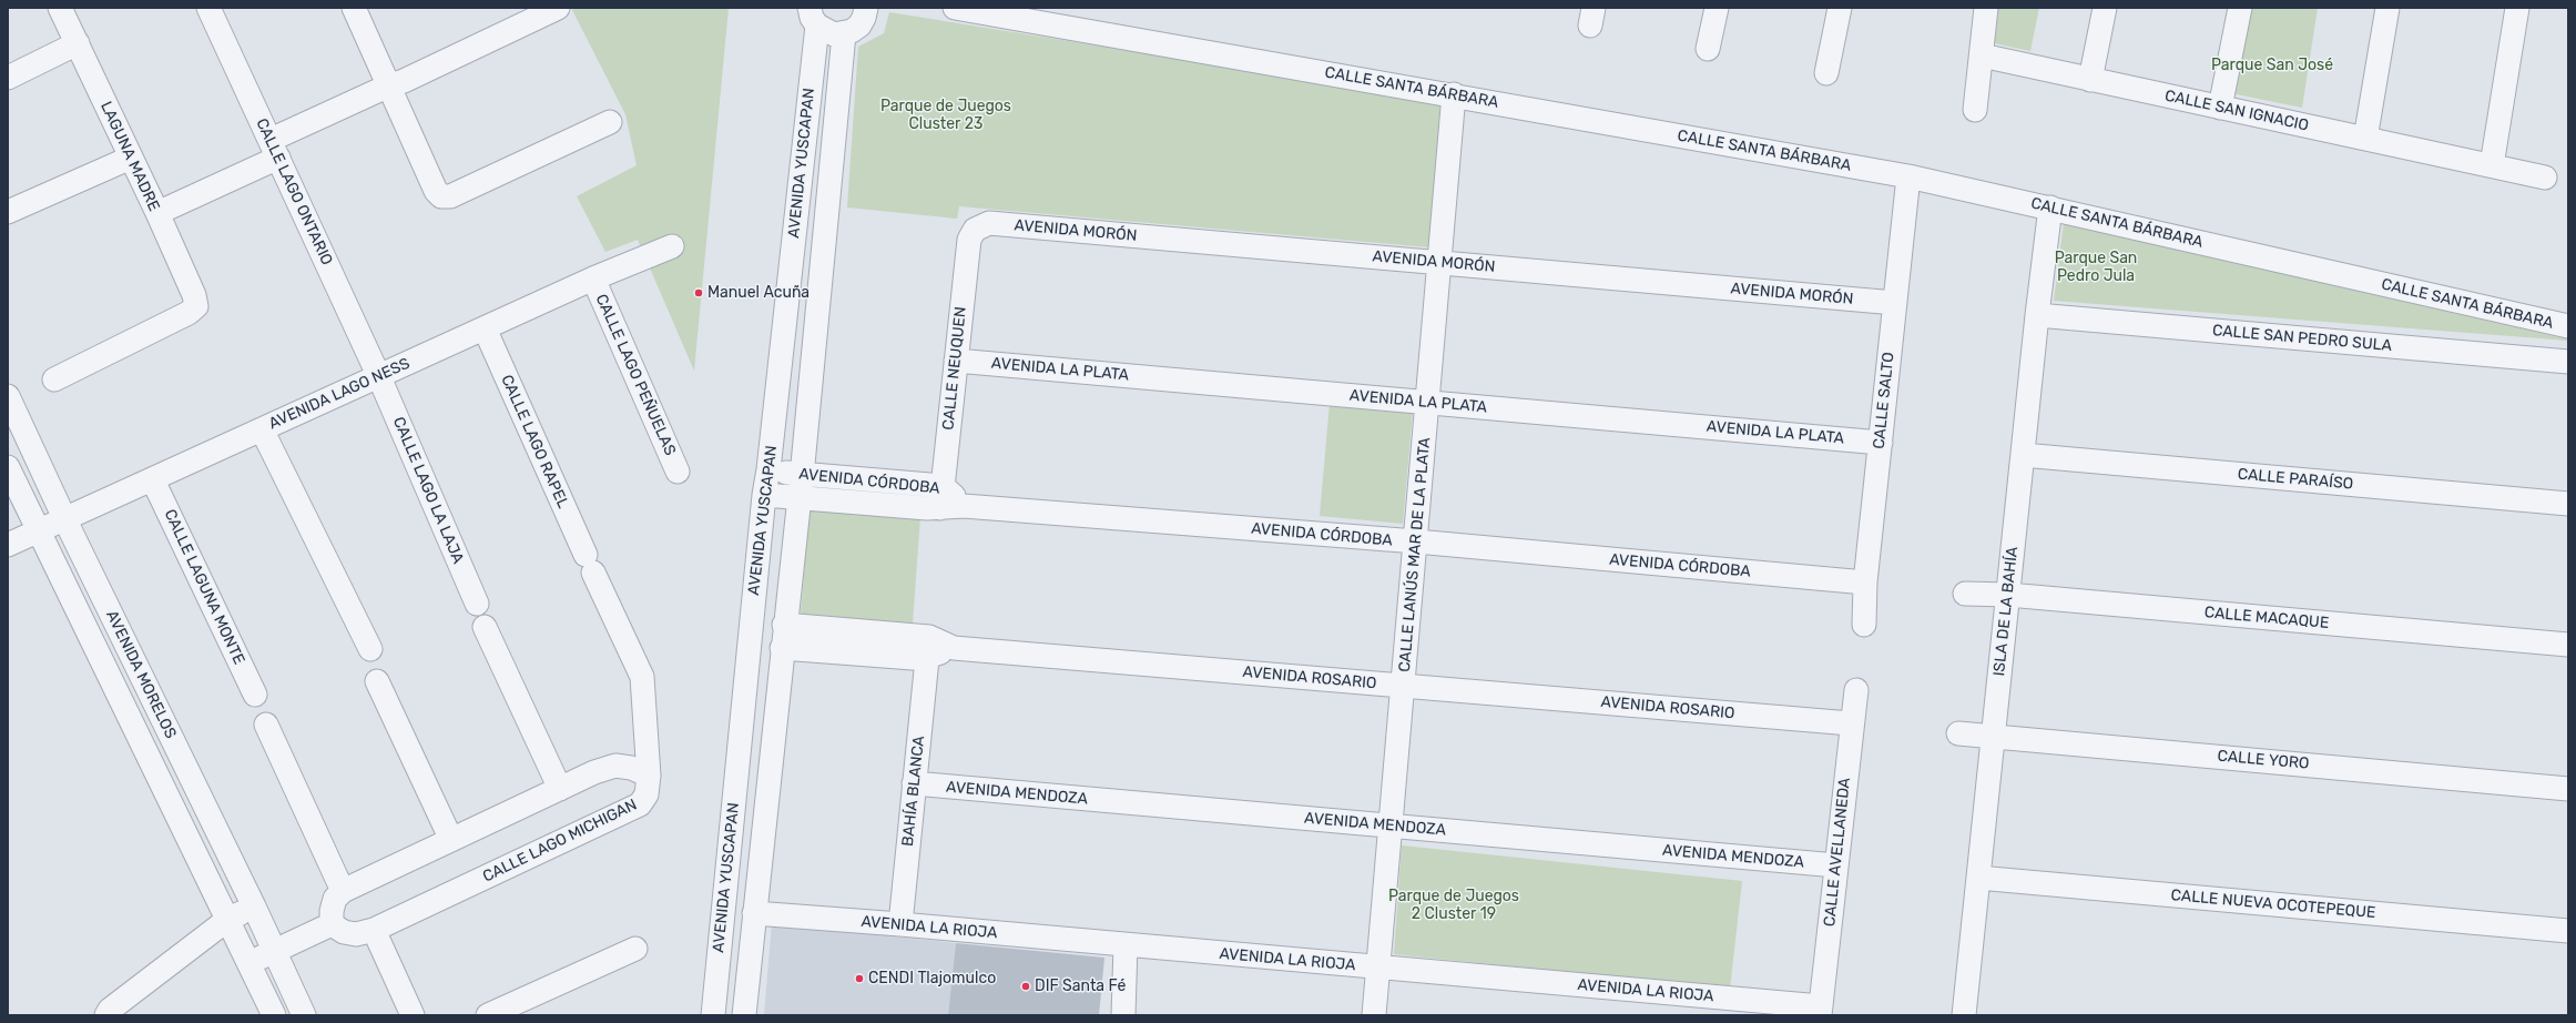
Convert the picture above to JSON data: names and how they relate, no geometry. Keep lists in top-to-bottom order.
{
  "streets": {
    "street": [
      "CALLE SANTA BÁRBARA",
      "CALLE SAN IGNACIO",
      "LAGUNA MADRE",
      "AVENIDA YUSCAPAN",
      "CALLE LAGO ONTARIO",
      "AVENIDA MORÓN",
      "CALLE SAN PEDRO SULA",
      "CALLE NEUQUEN",
      "AVENIDA LA PLATA",
      "CALLE LAGO PEÑUELAS",
      "AVENIDA LAGO NESS",
      "CALLE SALTO",
      "CALLE LAGO RAPEL",
      "CALLE PARAÍSO",
      "AVENIDA CÓRDOBA",
      "CALLE LAGO LA LAJA",
      "CALLE LANÚS MAR DE LA PLATA",
      "CALLE LAGUNA MONTE",
      "ISLA DE LA BAHÍA",
      "CALLE MACAQUE",
      "AVENIDA MORELOS",
      "AVENIDA ROSARIO",
      "CALLE YORO",
      "BAHÍA BLANCA",
      "AVENIDA MENDOZA",
      "CALLE LAGO MICHIGAN",
      "CALLE AVELLANEDA",
      "CALLE NUEVA OCOTEPEQUE",
      "AVENIDA LA RIOJA"
    ]
  },
  "crossings": [
    ["CALLE SANTA BÁRBARA", "CALLE SALTO"],
    ["CALLE SANTA BÁRBARA", "CALLE LANÚS MAR DE LA PLATA"],
    ["CALLE SANTA BÁRBARA", "ISLA DE LA BAHÍA"],
    ["AVENIDA YUSCAPAN", "AVENIDA CÓRDOBA"],
    ["AVENIDA YUSCAPAN", "AVENIDA ROSARIO"],
    ["AVENIDA YUSCAPAN", "AVENIDA LA RIOJA"],
    ["CALLE LAGO ONTARIO", "AVENIDA LAGO NESS"],
    ["CALLE LAGO ONTARIO", "CALLE LAGO LA LAJA"],
    ["AVENIDA MORÓN", "CALLE NEUQUEN"],
    ["AVENIDA MORÓN", "CALLE SALTO"],
    ["AVENIDA MORÓN", "CALLE LANÚS MAR DE LA PLATA"],
    ["CALLE SAN PEDRO SULA", "ISLA DE LA BAHÍA"],
    ["CALLE NEUQUEN", "AVENIDA LA PLATA"],
    ["CALLE NEUQUEN", "AVENIDA CÓRDOBA"],
    ["AVENIDA LA PLATA", "CALLE SALTO"],
    ["AVENIDA LA PLATA", "CALLE LANÚS MAR DE LA PLATA"],
    ["CALLE LAGO PEÑUELAS", "AVENIDA LAGO NESS"],
    ["AVENIDA LAGO NESS", "CALLE LAGO RAPEL"],
    ["AVENIDA LAGO NESS", "CALLE LAGO LA LAJA"],
    ["AVENIDA LAGO NESS", "CALLE LAGUNA MONTE"],
    ["AVENIDA LAGO NESS", "AVENIDA MORELOS"],
    ["CALLE SALTO", "AVENIDA CÓRDOBA"],
    ["CALLE LAGO RAPEL", "CALLE LAGO MICHIGAN"],
    ["CALLE PARAÍSO", "ISLA DE LA BAHÍA"],
    ["AVENIDA CÓRDOBA", "CALLE LANÚS MAR DE LA PLATA"],
    ["CALLE LANÚS MAR DE LA PLATA", "AVENIDA ROSARIO"],
    ["CALLE LANÚS MAR DE LA PLATA", "AVENIDA MENDOZA"],
    ["CALLE LANÚS MAR DE LA PLATA", "AVENIDA LA RIOJA"],
    ["ISLA DE LA BAHÍA", "CALLE MACAQUE"],
    ["ISLA DE LA BAHÍA", "CALLE YORO"],
    ["ISLA DE LA BAHÍA", "CALLE NUEVA OCOTEPEQUE"],
    ["AVENIDA ROSARIO", "BAHÍA BLANCA"],
    ["AVENIDA ROSARIO", "CALLE AVELLANEDA"],
    ["BAHÍA BLANCA", "AVENIDA MENDOZA"],
    ["BAHÍA BLANCA", "AVENIDA LA RIOJA"],
    ["AVENIDA MENDOZA", "CALLE AVELLANEDA"],
    ["CALLE AVELLANEDA", "AVENIDA LA RIOJA"]
  ],
  "parks": [
    "Parque San José",
    "Parque de Juegos Cluster 23",
    "Parque San Pedro Jula",
    "Parque de Juegos 2 Cluster 19"
  ],
  "places": ["Manuel Acuña", "CENDI Tlajomulco", "DIF Santa Fé"]
}
